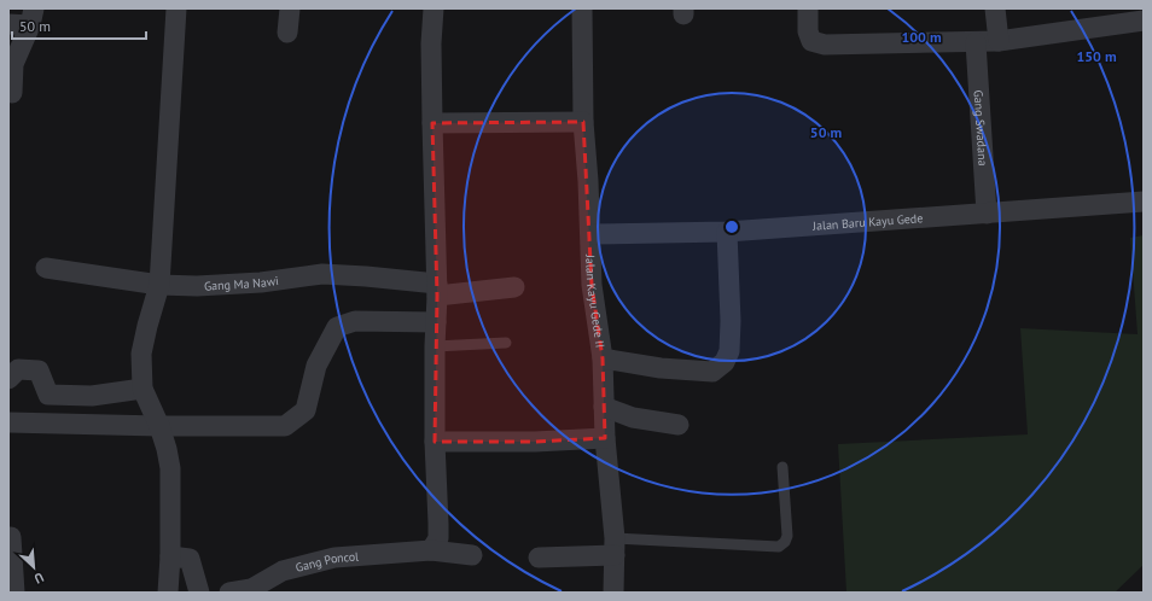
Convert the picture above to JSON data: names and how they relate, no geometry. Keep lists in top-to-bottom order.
{
  "streets": {
    "street": [
      "Gang Swadana",
      "Jalan Baru Kayu Gede",
      "Gang Ma Nawi",
      "Jalan Kayu Gede II",
      "Gang Poncol"
    ]
  },
  "crossings": [
    ["Gang Swadana", "Jalan Baru Kayu Gede"],
    ["Jalan Baru Kayu Gede", "Jalan Kayu Gede II"]
  ],
  "scale_bar": "50 m",
  "north": "bottom right",
  "rings": ["100 m", "150 m", "50 m"]
}
